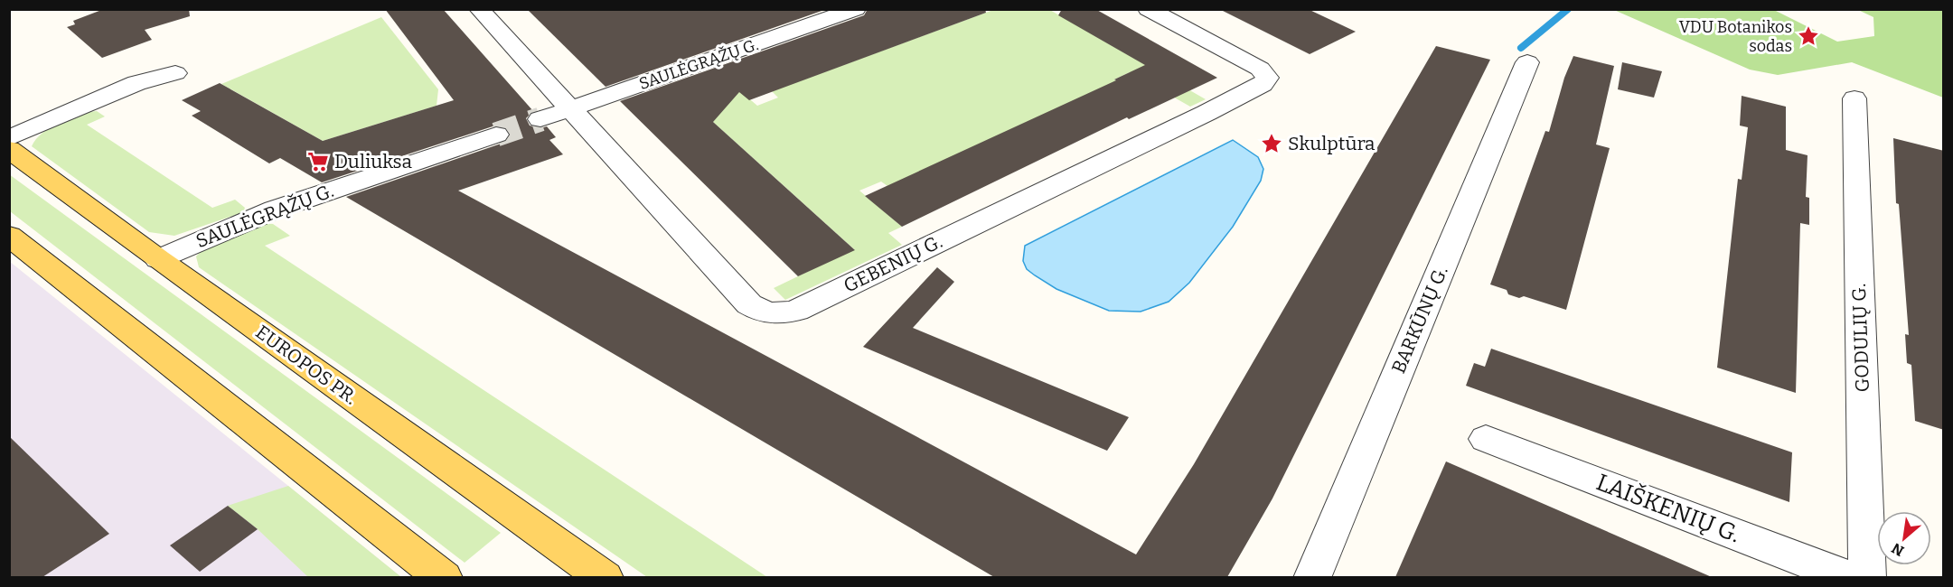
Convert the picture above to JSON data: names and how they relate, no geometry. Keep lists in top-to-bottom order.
{
  "streets": {
    "main road": ["EUROPOS PR."],
    "street": [
      "SAULĖGRĄŽŲ G.",
      "GEBENIŲ G.",
      "BARKŪNŲ G.",
      "GODULIŲ G.",
      "LAIŠKENIŲ G."
    ]
  },
  "crossings": [
    ["SAULĖGRĄŽŲ G.", "GEBENIŲ G."],
    ["SAULĖGRĄŽŲ G.", "EUROPOS PR."]
  ],
  "places": {
    "place": ["VDU Botanikos sodas", "Skulptūra"],
    "supermarket": ["Duliuksa"]
  },
  "north": "bottom left"
}
